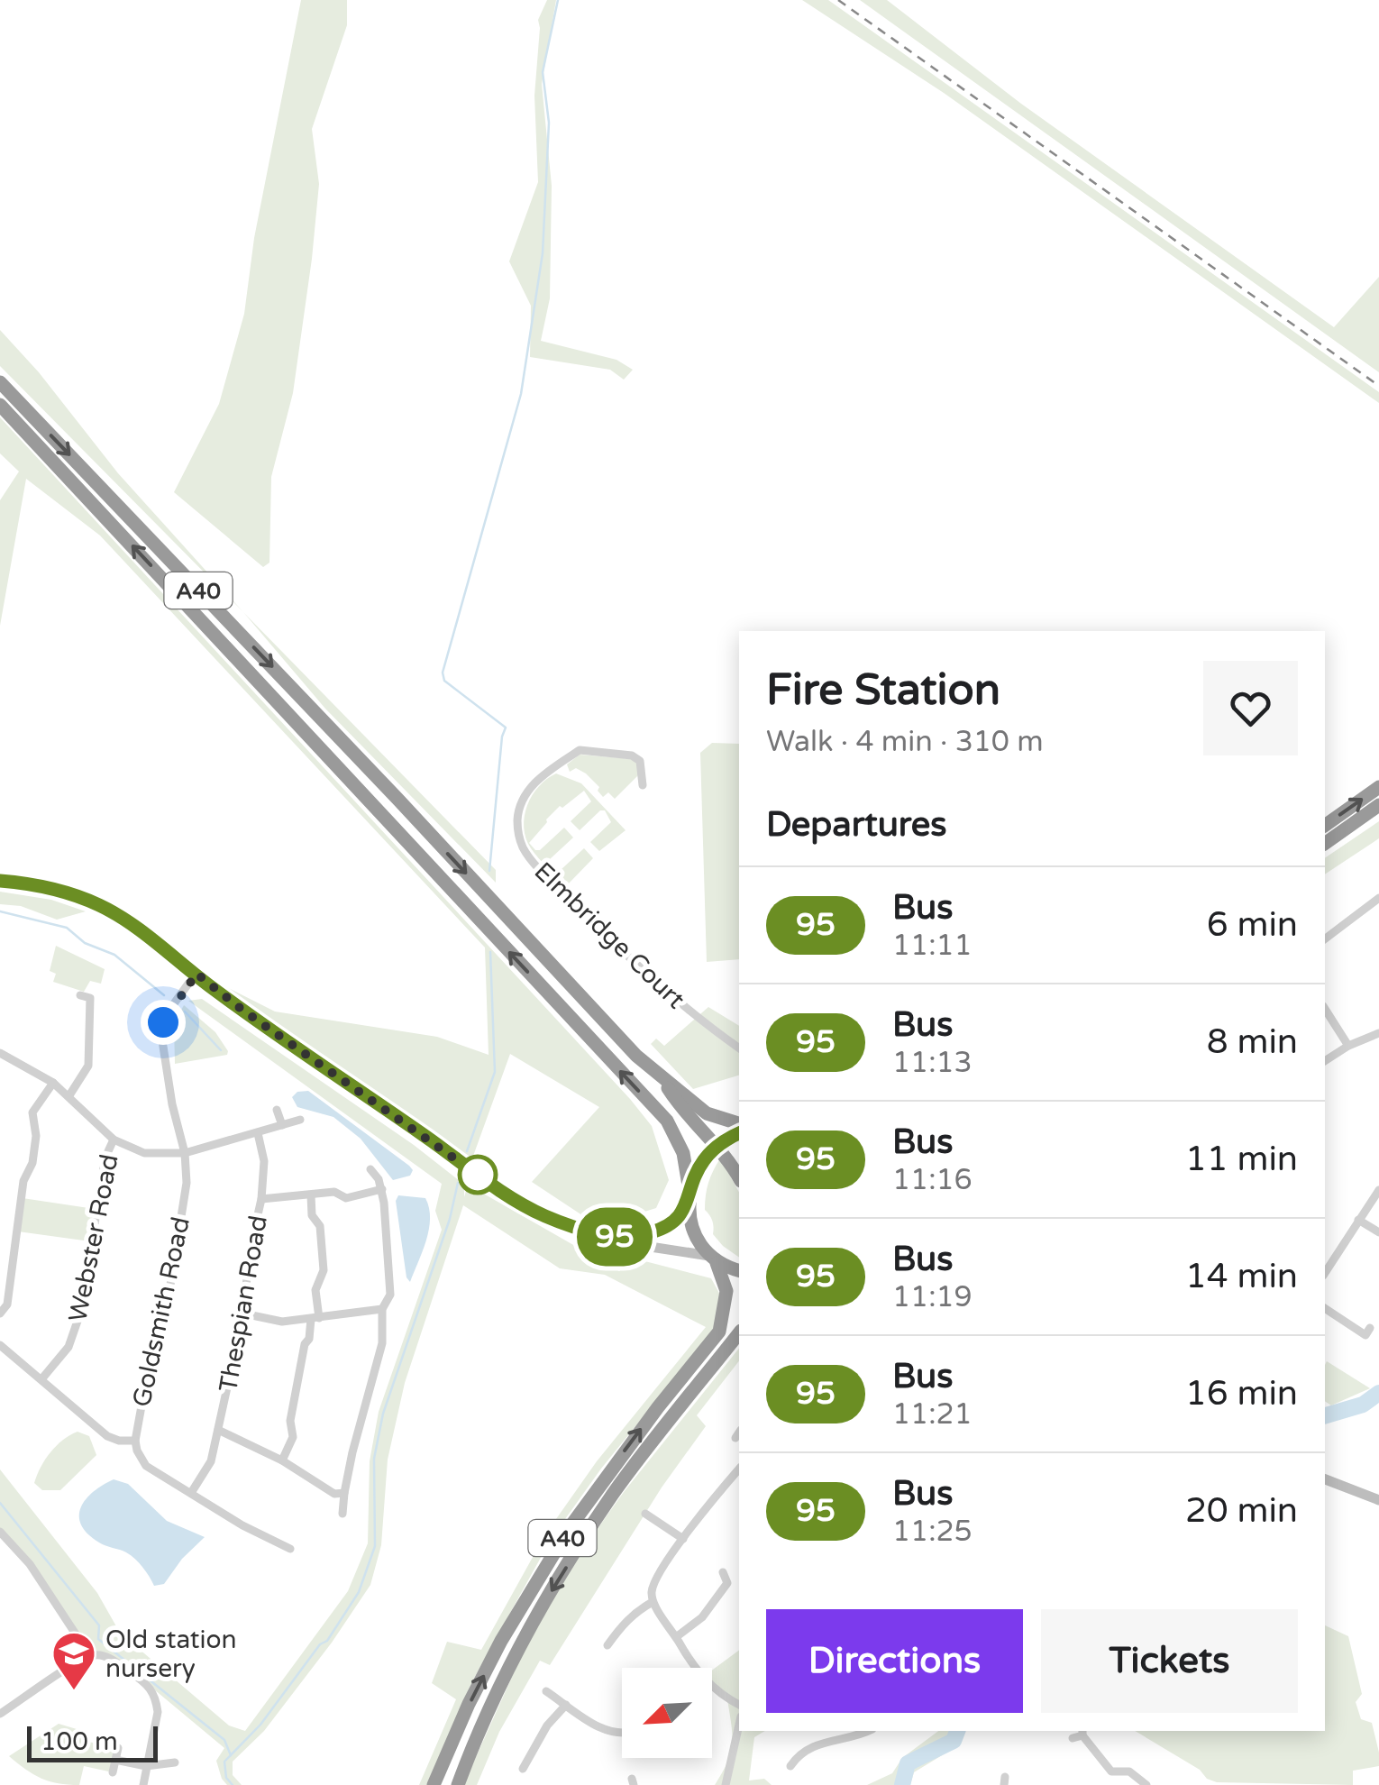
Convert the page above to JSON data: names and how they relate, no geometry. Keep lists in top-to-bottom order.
{
  "streets": {
    "highway": ["A40"],
    "street": [
      "Elmbridge Court",
      "Webster Road",
      "Thespian Road",
      "Goldsmith Road"
    ]
  },
  "crossings": [
    ["Webster Road", "Goldsmith Road"]
  ],
  "places": {
    "school or university": ["Old station nursery"]
  },
  "lines": ["bus line 95"],
  "scale_bar": "100 m",
  "north": "bottom left",
  "page": {
    "on_map": "95",
    "heading": [
      ["Fire Station", "Walk · 4 min · 310 m"],
      "Departures"
    ],
    "list": [
      {
        "mark": "95",
        "name": "Bus",
        "note": "11:11",
        "value": "6 min"
      },
      {
        "mark": "95",
        "name": "Bus",
        "note": "11:13",
        "value": "8 min"
      },
      {
        "mark": "95",
        "name": "Bus",
        "note": "11:16",
        "value": "11 min"
      },
      {
        "mark": "95",
        "name": "Bus",
        "note": "11:19",
        "value": "14 min"
      },
      {
        "mark": "95",
        "name": "Bus",
        "note": "11:21",
        "value": "16 min"
      },
      {
        "mark": "95",
        "name": "Bus",
        "note": "11:25",
        "value": "20 min"
      }
    ],
    "buttons": ["Directions", "Tickets"],
    "scale": "100 m"
  }
}
